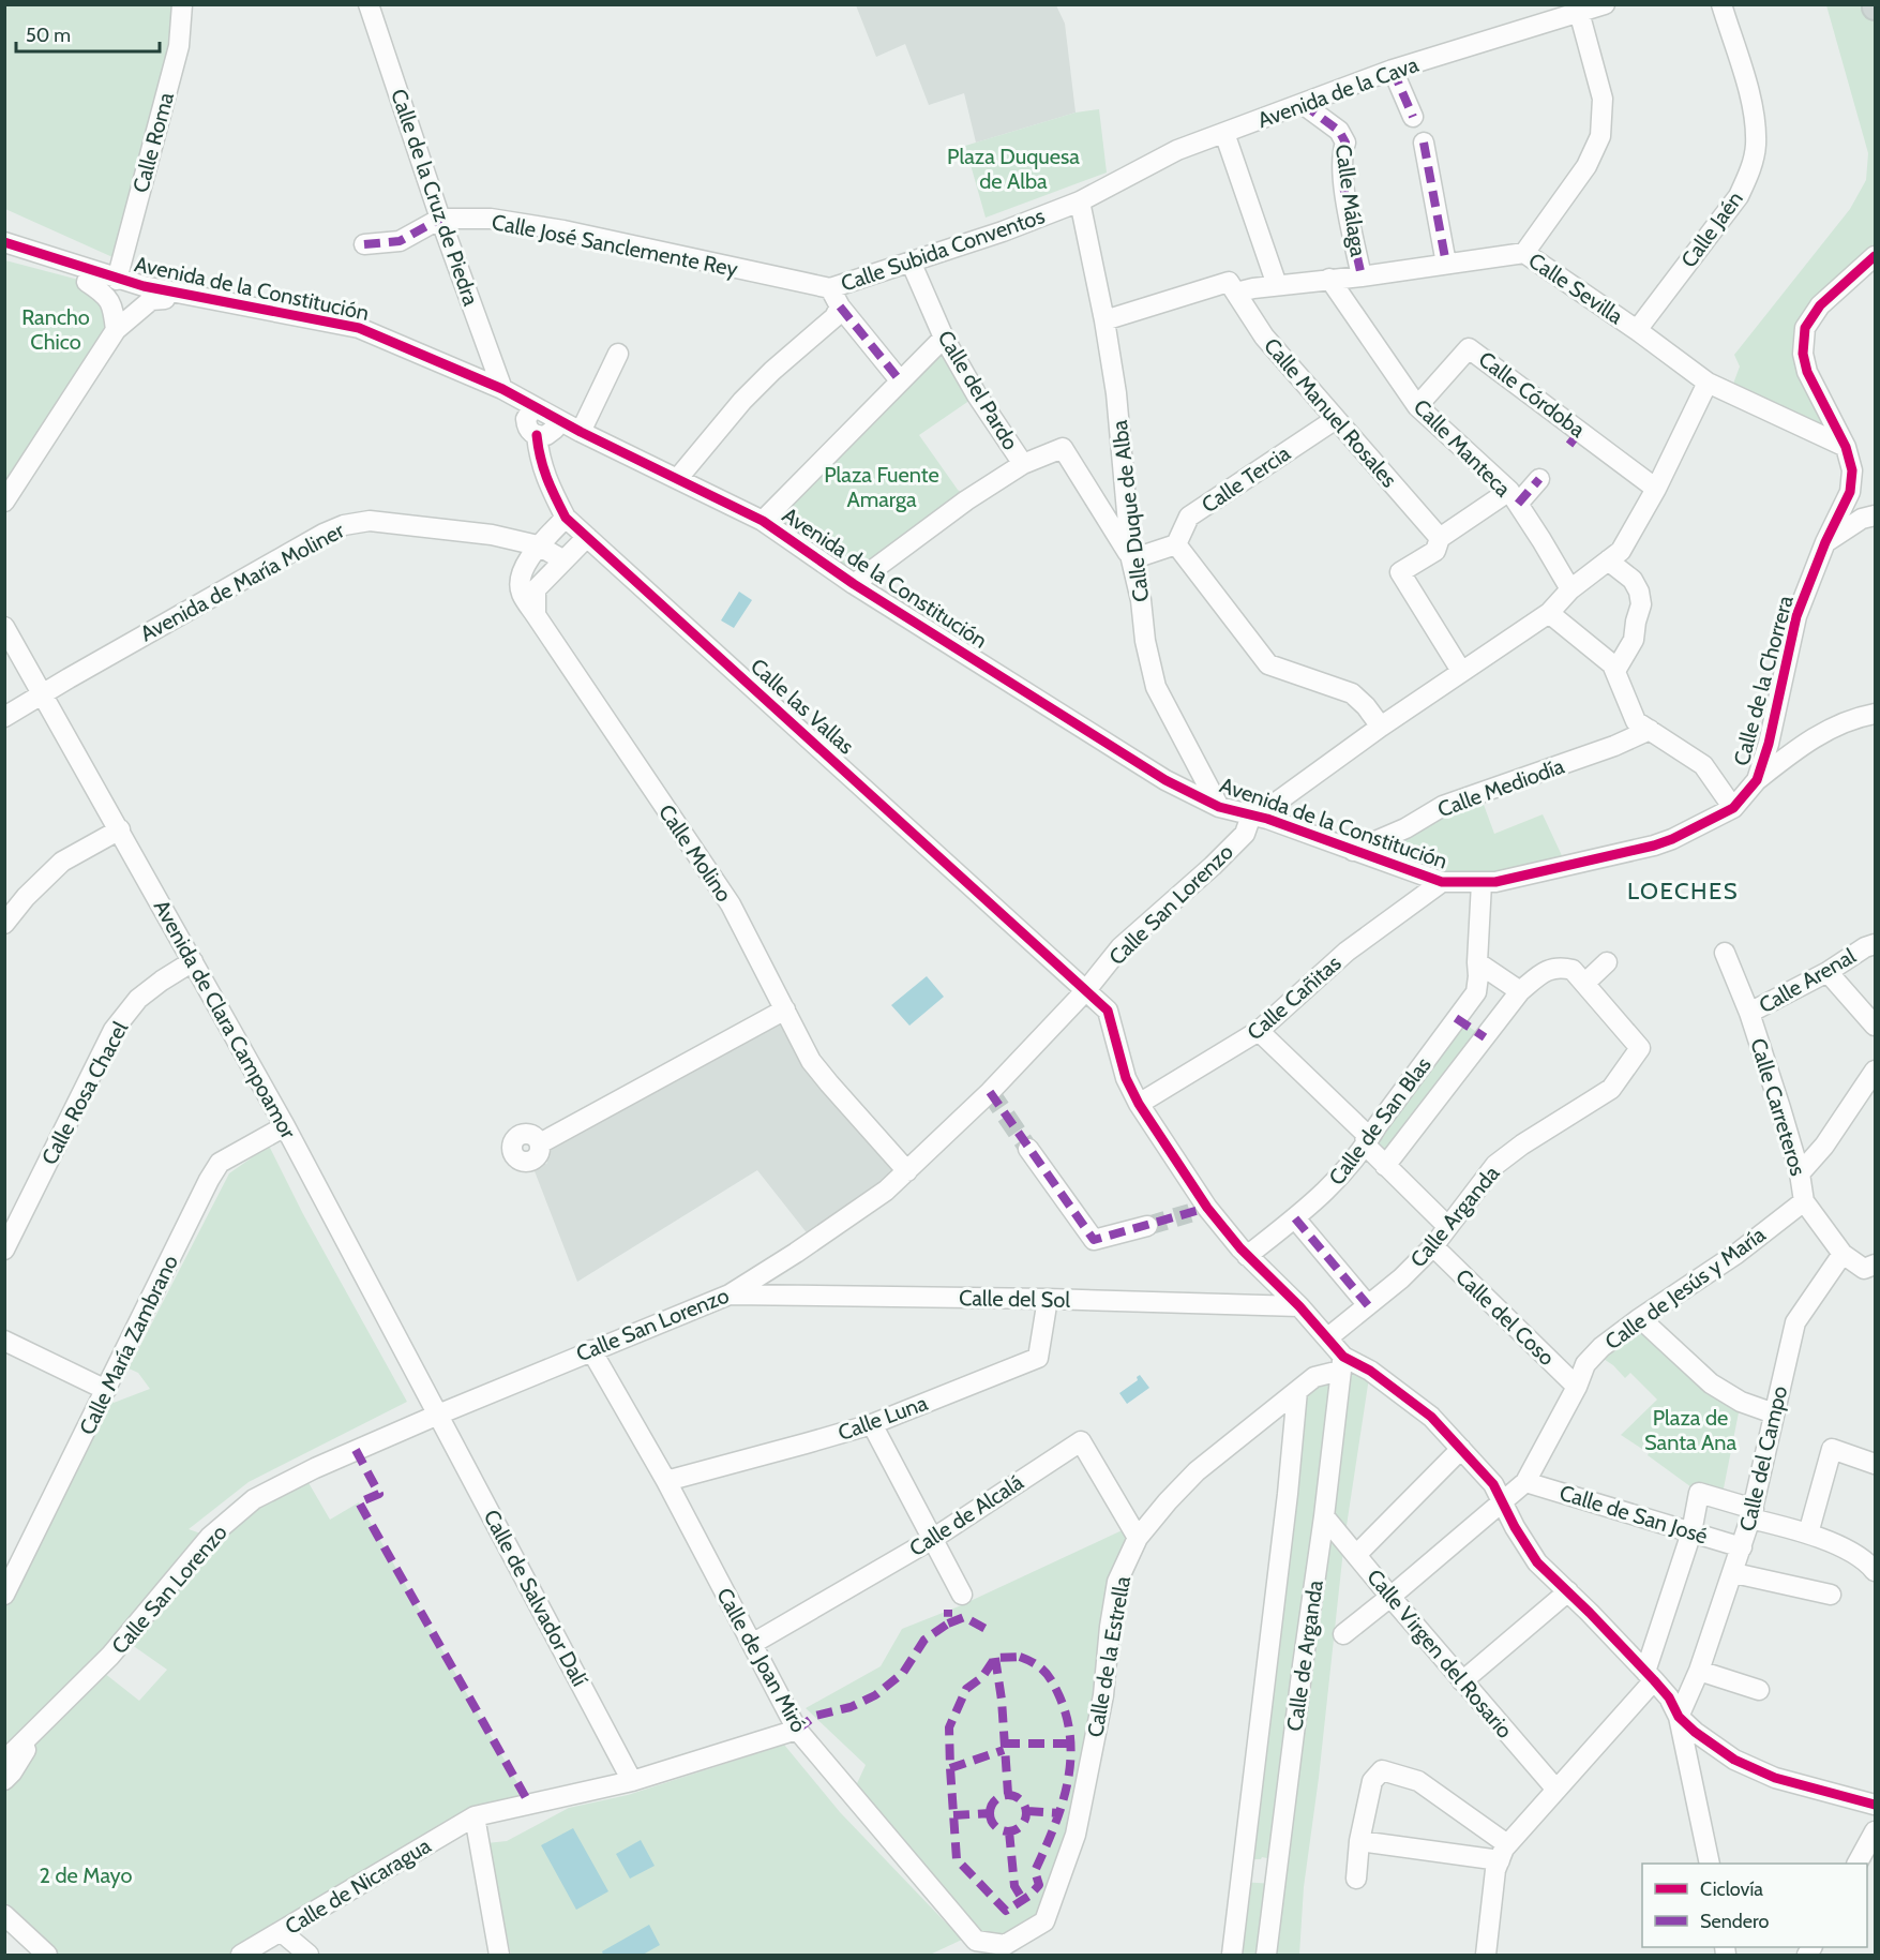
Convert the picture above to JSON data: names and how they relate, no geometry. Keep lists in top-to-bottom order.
{
  "streets": {
    "street": [
      "Avenida de la Cava",
      "Calle Roma",
      "Calle de la Cruz de Piedra",
      "Calle Málaga",
      "Calle Jaén",
      "Calle José Sanclemente Rey",
      "Calle Subida Conventos",
      "Avenida de la Constitución",
      "Calle Sevilla",
      "Calle del Pardo",
      "Calle Córdoba",
      "Calle Manuel Rosales",
      "Calle Manteca",
      "Calle Tercia",
      "Calle Duque de Alba",
      "Avenida de María Moliner",
      "Calle de la Chorrera",
      "Calle las Vallas",
      "Calle Mediodía",
      "Calle Molino",
      "Calle San Lorenzo",
      "Calle Arenal",
      "Calle Cañitas",
      "Avenida de Clara Campoamor",
      "Calle Rosa Chacel",
      "Calle Carreteros",
      "Calle de San Blas",
      "Calle Arganda",
      "Calle de Jesús y María",
      "Calle del Sol",
      "Calle del Coso",
      "Calle María Zambrano",
      "Calle Luna",
      "Calle del Campo",
      "Calle de San José",
      "Calle de Alcalá",
      "Calle de Salvador Dalí",
      "Calle Virgen del Rosario",
      "Calle de Arganda",
      "Calle de la Estrella",
      "Calle de Joan Miró",
      "Calle de Nicaragua"
    ]
  },
  "crossings": [
    ["Avenida de la Cava", "Calle Málaga"],
    ["Avenida de la Cava", "Calle Subida Conventos"],
    ["Avenida de la Cava", "Calle Duque de Alba"],
    ["Calle Roma", "Avenida de la Constitución"],
    ["Calle de la Cruz de Piedra", "Calle José Sanclemente Rey"],
    ["Calle de la Cruz de Piedra", "Avenida de la Constitución"],
    ["Calle Málaga", "Calle Sevilla"],
    ["Calle Jaén", "Calle Sevilla"],
    ["Calle José Sanclemente Rey", "Calle Subida Conventos"],
    ["Calle Subida Conventos", "Avenida de la Constitución"],
    ["Calle Subida Conventos", "Calle del Pardo"],
    ["Calle Subida Conventos", "Calle Duque de Alba"],
    ["Avenida de la Constitución", "Calle Duque de Alba"],
    ["Avenida de la Constitución", "Calle de la Chorrera"],
    ["Avenida de la Constitución", "Calle las Vallas"],
    ["Avenida de la Constitución", "Calle Mediodía"],
    ["Avenida de la Constitución", "Calle San Lorenzo"],
    ["Avenida de la Constitución", "Calle Cañitas"],
    ["Avenida de la Constitución", "Calle de San Blas"],
    ["Calle Sevilla", "Calle Manuel Rosales"],
    ["Calle Sevilla", "Calle Manteca"],
    ["Calle Sevilla", "Calle Duque de Alba"],
    ["Calle Sevilla", "Calle de la Chorrera"],
    ["Calle del Pardo", "Calle Duque de Alba"],
    ["Calle Córdoba", "Calle Manteca"],
    ["Calle Manuel Rosales", "Calle Tercia"],
    ["Avenida de María Moliner", "Calle Molino"],
    ["Avenida de María Moliner", "Avenida de Clara Campoamor"],
    ["Calle las Vallas", "Calle Molino"],
    ["Calle las Vallas", "Calle San Lorenzo"],
    ["Calle las Vallas", "Calle Cañitas"],
    ["Calle las Vallas", "Calle de San Blas"],
    ["Calle las Vallas", "Calle Arganda"],
    ["Calle las Vallas", "Calle del Sol"],
    ["Calle las Vallas", "Calle de Arganda"],
    ["Calle las Vallas", "Calle de la Estrella"],
    ["Calle Molino", "Calle San Lorenzo"],
    ["Calle San Lorenzo", "Avenida de Clara Campoamor"],
    ["Calle San Lorenzo", "Calle del Sol"],
    ["Calle San Lorenzo", "Calle de Salvador Dalí"],
    ["Calle San Lorenzo", "Calle de Joan Miró"],
    ["Calle Arenal", "Calle Carreteros"],
    ["Avenida de Clara Campoamor", "Calle Rosa Chacel"],
    ["Avenida de Clara Campoamor", "Calle María Zambrano"],
    ["Avenida de Clara Campoamor", "Calle de Salvador Dalí"],
    ["Calle Carreteros", "Calle de Jesús y María"],
    ["Calle Carreteros", "Calle del Campo"],
    ["Calle de San Blas", "Calle Arganda"],
    ["Calle Arganda", "Calle del Coso"],
    ["Calle de Jesús y María", "Calle del Coso"],
    ["Calle de Jesús y María", "Calle de San José"],
    ["Calle de Jesús y María", "Calle Virgen del Rosario"],
    ["Calle del Sol", "Calle Luna"],
    ["Calle Luna", "Calle de Joan Miró"],
    ["Calle del Campo", "Calle de San José"],
    ["Calle de Alcalá", "Calle de la Estrella"],
    ["Calle de Alcalá", "Calle de Joan Miró"],
    ["Calle de Salvador Dalí", "Calle de Nicaragua"],
    ["Calle Virgen del Rosario", "Calle de Arganda"],
    ["Calle de Arganda", "Calle de la Estrella"],
    ["Calle de la Estrella", "Calle de Joan Miró"],
    ["Calle de Joan Miró", "Calle de Nicaragua"]
  ],
  "districts": ["LOECHES"],
  "parks": [
    "Plaza Duquesa de Alba",
    "Rancho Chico",
    "Plaza Fuente Amarga",
    "Plaza de Santa Ana",
    "2 de Mayo"
  ],
  "legend": ["Ciclovía", "Sendero"],
  "scale_bar": "50 m"
}
